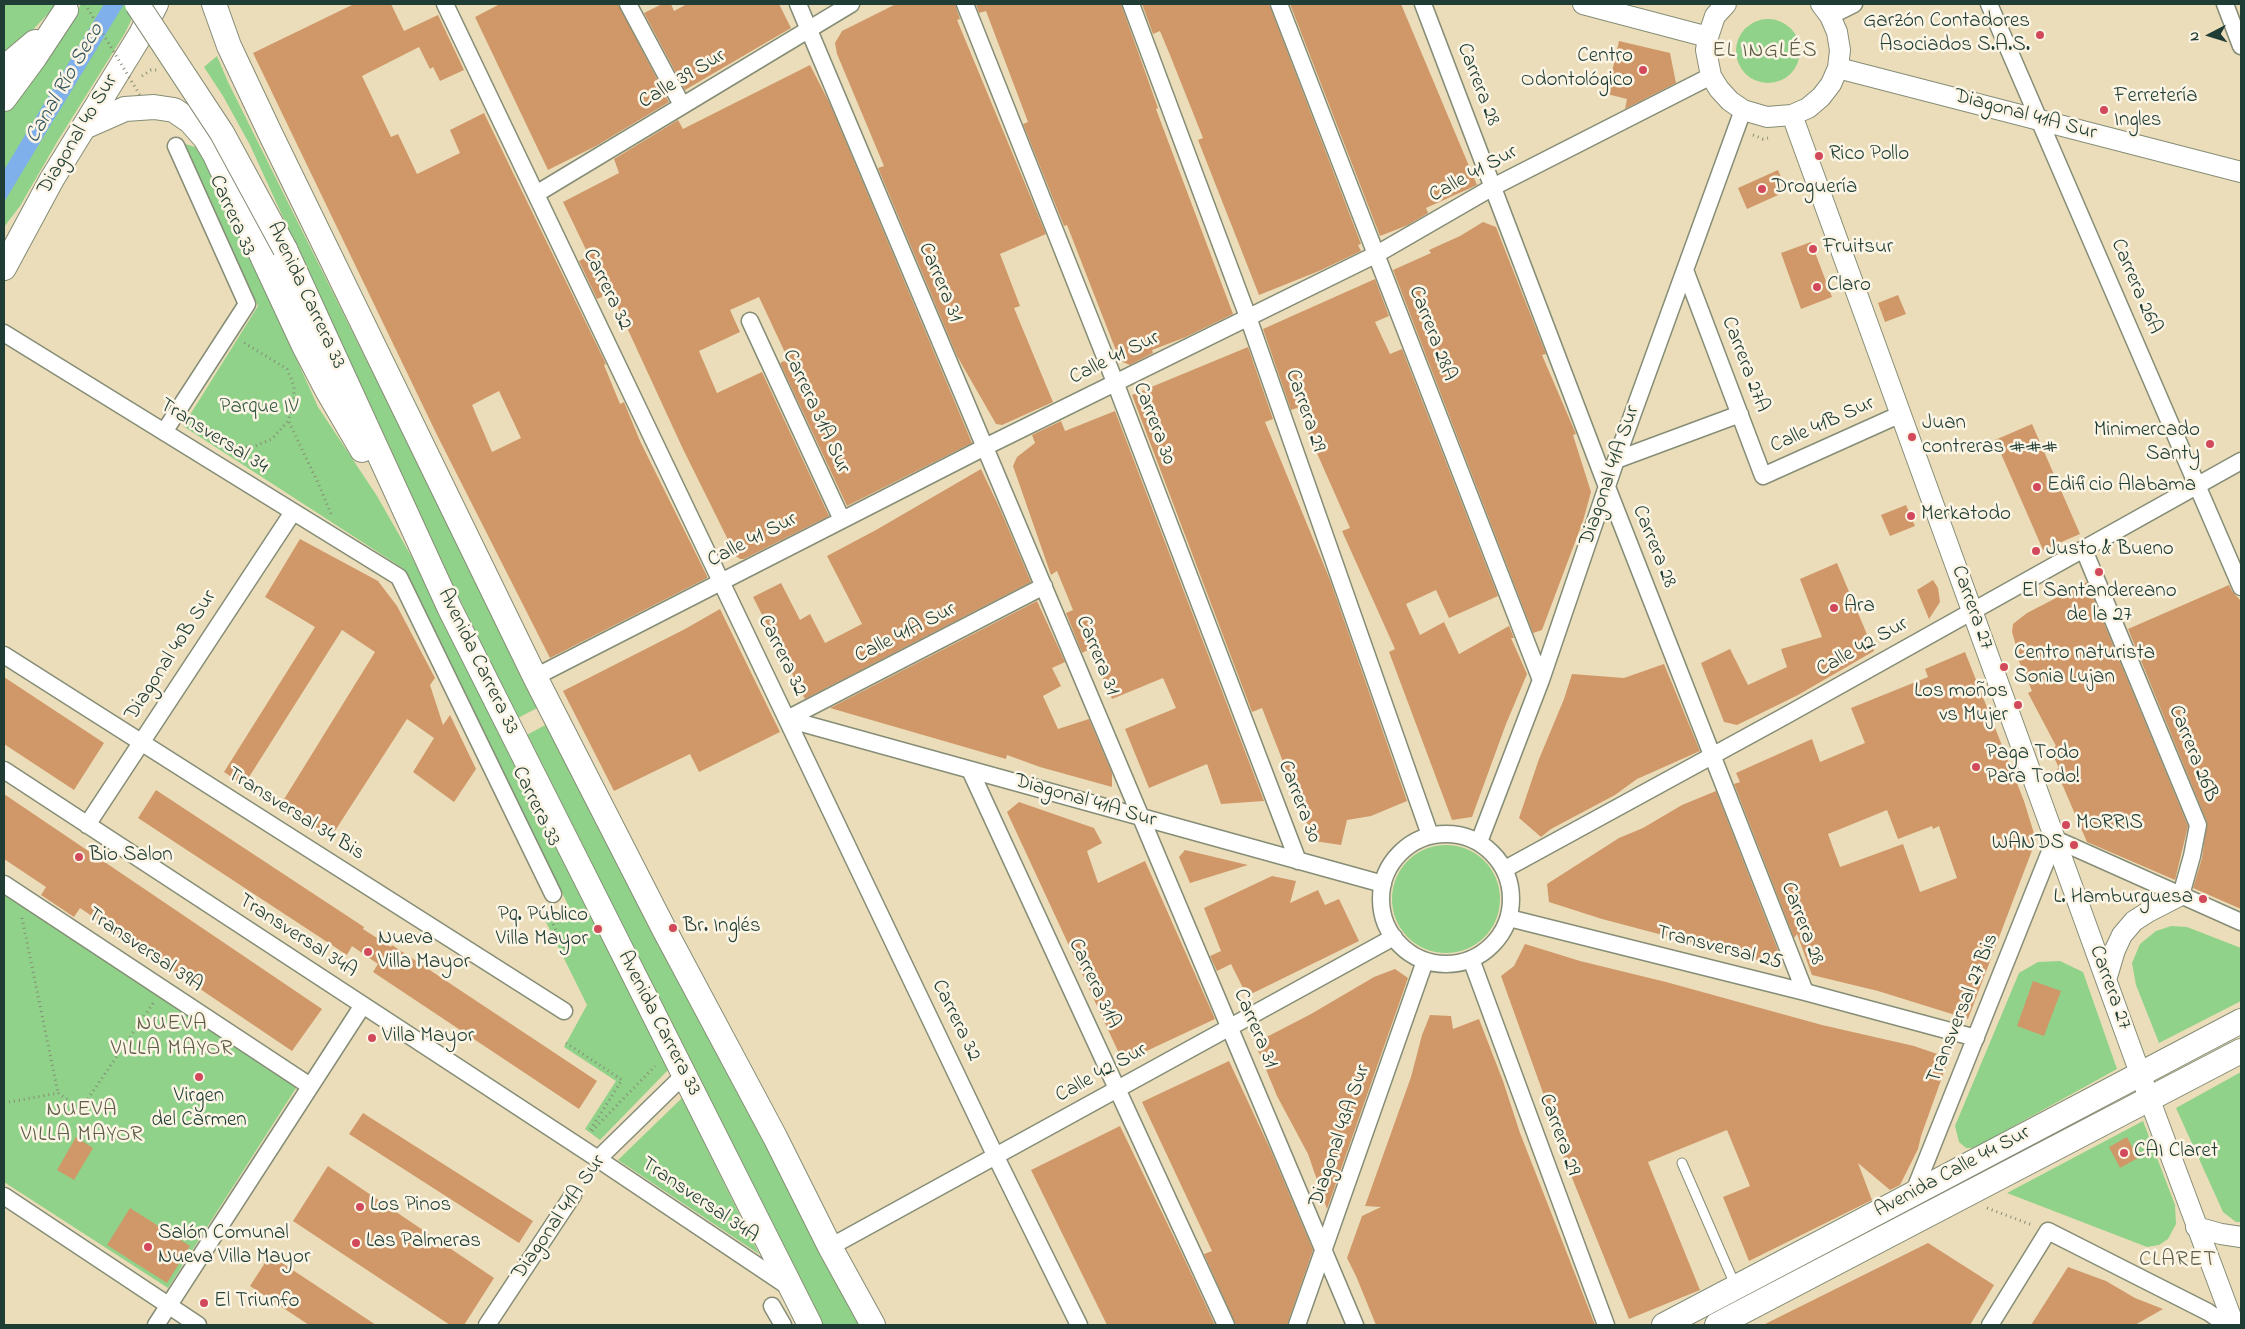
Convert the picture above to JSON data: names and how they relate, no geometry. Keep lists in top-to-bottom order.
{
  "streets": {
    "main road": ["Diagonal 40 Sur", "Avenida Carrera 33", "Avenida Calle 44 Sur"],
    "street": [
      "Calle 39 Sur",
      "Carrera 28",
      "Diagonal 41A Sur",
      "Calle 41 Sur",
      "Carrera 33",
      "Carrera 31",
      "Carrera 26A",
      "Carrera 32",
      "Carrera 28A",
      "Carrera 27A",
      "Carrera 29",
      "Carrera 31A Sur",
      "Carrera 30",
      "Calle 41B Sur",
      "Transversal 34",
      "Carrera 27",
      "Calle 41A Sur",
      "Calle 42 Sur",
      "Diagonal 40B Sur",
      "Carrera 26B",
      "Transversal 34 Bis",
      "Transversal 34A",
      "Transversal 25",
      "Transversal 39A",
      "Carrera 31A",
      "Transversal 27 Bis",
      "Diagonal 43A Sur"
    ]
  },
  "crossings": [
    ["Calle 39 Sur", "Carrera 31"],
    ["Calle 39 Sur", "Carrera 32"],
    ["Carrera 28", "Diagonal 41A Sur"],
    ["Carrera 28", "Calle 41 Sur"],
    ["Carrera 28", "Calle 42 Sur"],
    ["Carrera 28", "Transversal 25"],
    ["Diagonal 41A Sur", "Carrera 31"],
    ["Diagonal 41A Sur", "Carrera 26A"],
    ["Diagonal 41A Sur", "Carrera 32"],
    ["Diagonal 41A Sur", "Avenida Carrera 33"],
    ["Diagonal 41A Sur", "Carrera 28A"],
    ["Diagonal 41A Sur", "Carrera 27A"],
    ["Diagonal 41A Sur", "Carrera 29"],
    ["Diagonal 41A Sur", "Carrera 30"],
    ["Diagonal 41A Sur", "Calle 41A Sur"],
    ["Diagonal 41A Sur", "Calle 42 Sur"],
    ["Diagonal 41A Sur", "Transversal 34A"],
    ["Diagonal 41A Sur", "Transversal 25"],
    ["Diagonal 41A Sur", "Carrera 31A"],
    ["Diagonal 41A Sur", "Diagonal 43A Sur"],
    ["Calle 41 Sur", "Carrera 31"],
    ["Calle 41 Sur", "Carrera 32"],
    ["Calle 41 Sur", "Avenida Carrera 33"],
    ["Calle 41 Sur", "Carrera 28A"],
    ["Calle 41 Sur", "Carrera 29"],
    ["Calle 41 Sur", "Carrera 31A Sur"],
    ["Calle 41 Sur", "Carrera 30"],
    ["Carrera 33", "Transversal 34"],
    ["Carrera 31", "Calle 41A Sur"],
    ["Carrera 31", "Calle 42 Sur"],
    ["Carrera 31", "Diagonal 43A Sur"],
    ["Carrera 26A", "Calle 42 Sur"],
    ["Carrera 32", "Calle 41A Sur"],
    ["Carrera 32", "Calle 42 Sur"],
    ["Avenida Carrera 33", "Calle 42 Sur"],
    ["Avenida Carrera 33", "Transversal 34A"],
    ["Carrera 27A", "Calle 41B Sur"],
    ["Carrera 29", "Calle 42 Sur"],
    ["Carrera 29", "Transversal 25"],
    ["Carrera 29", "Diagonal 43A Sur"],
    ["Calle 41B Sur", "Carrera 27"],
    ["Transversal 34", "Diagonal 40B Sur"],
    ["Carrera 27", "Calle 42 Sur"],
    ["Carrera 27", "Transversal 27 Bis"],
    ["Carrera 27", "Avenida Calle 44 Sur"],
    ["Calle 42 Sur", "Carrera 26B"],
    ["Calle 42 Sur", "Transversal 25"],
    ["Calle 42 Sur", "Carrera 31A"],
    ["Calle 42 Sur", "Diagonal 43A Sur"],
    ["Diagonal 40B Sur", "Transversal 34 Bis"],
    ["Diagonal 40B Sur", "Transversal 34A"],
    ["Transversal 25", "Transversal 27 Bis"],
    ["Transversal 25", "Diagonal 43A Sur"],
    ["Transversal 27 Bis", "Avenida Calle 44 Sur"]
  ],
  "districts": [
    "EL INGLÉS",
    "NUEVA VILLA MAYOR",
    "NUEVA VILLA MAYOR",
    "CLARET"
  ],
  "water": ["Canal Río Seco"],
  "parks": ["Parque IV"],
  "places": [
    "Garzón Contadores Asociados S.A.S.",
    "Centro Odontológico",
    "Ferretería Ingles",
    "Rico Pollo",
    "Droguería",
    "Fruitsur",
    "Claro",
    "Juan contreras ###",
    "Minimercado Santy",
    "Edificio Alabama",
    "Merkatodo",
    "Justo & Bueno",
    "El Santandereano de la 27",
    "Ara",
    "Centro naturista Sonia Lujan",
    "Los moños vs Mujer",
    "Paga Todo Para Todo!",
    "MORRIS",
    "WANDS",
    "Bio Salon",
    "L. Hamburguesa",
    "Br. Inglés",
    "Pq. Público Villa Mayor",
    "Nueva Villa Mayor",
    "Villa Mayor",
    "Virgen del Carmen",
    "CAI Claret",
    "Los Pinos",
    "Las Palmeras",
    "Salón Comunal Nueva Villa Mayor",
    "El Triunfo"
  ],
  "north": "left"
}
